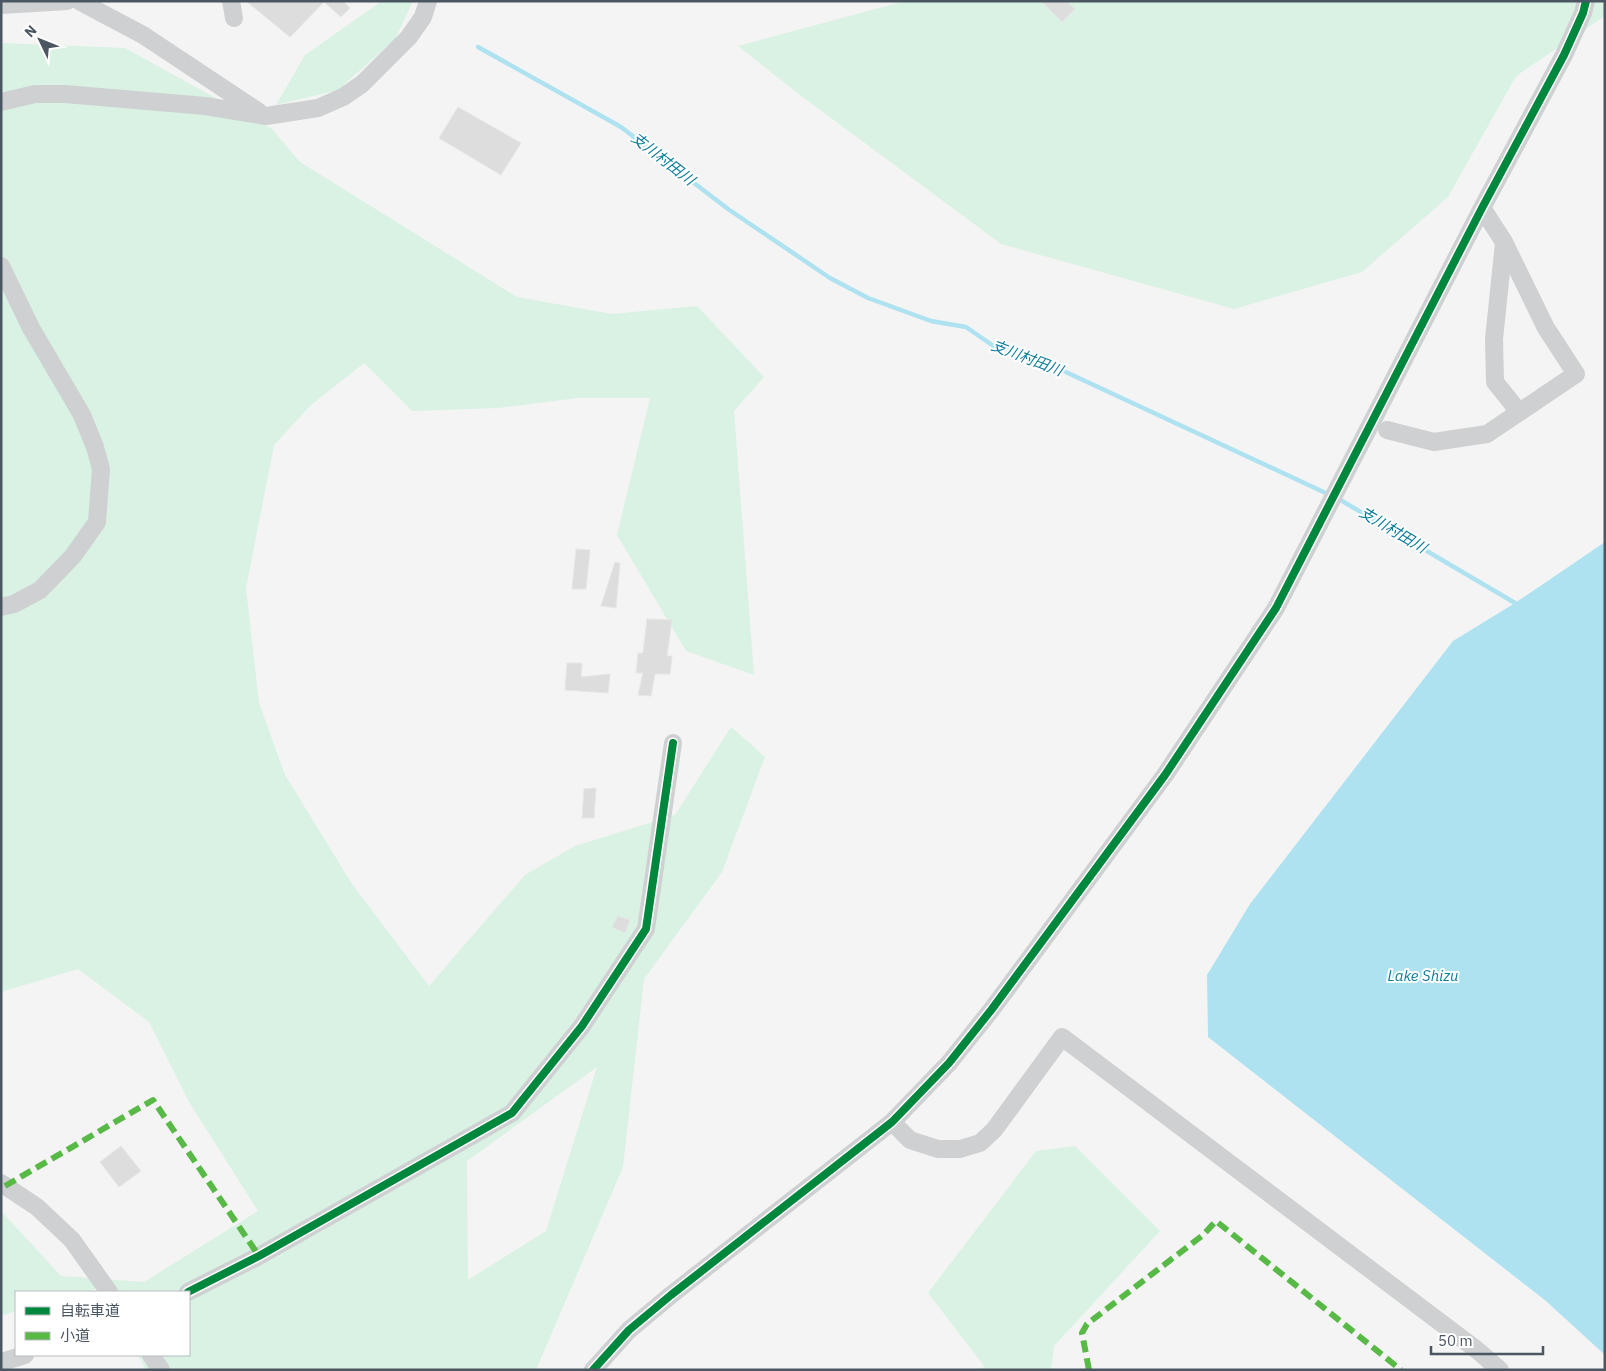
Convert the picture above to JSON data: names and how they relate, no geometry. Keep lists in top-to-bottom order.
{
  "water": ["支川村田川", "Lake Shizu"],
  "legend": ["自転車道", "小道"],
  "scale_bar": "50 m",
  "north": "top left"
}
